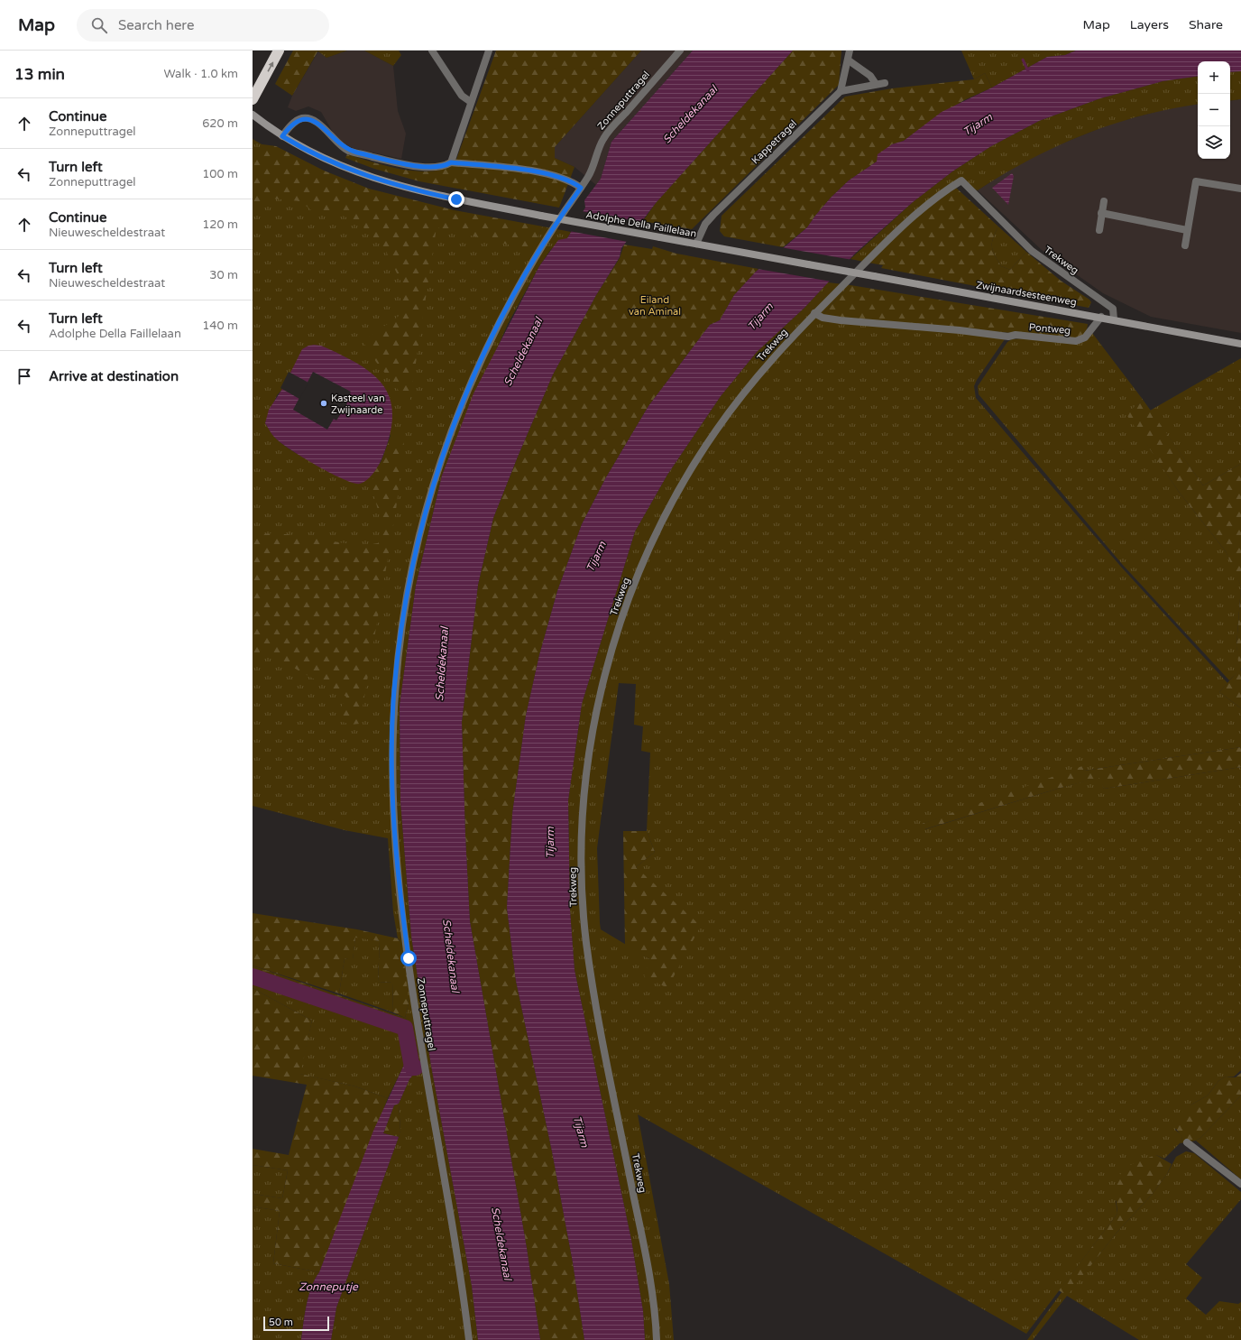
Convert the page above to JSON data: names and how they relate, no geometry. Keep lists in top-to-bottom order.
{
  "streets": {
    "main road": ["Adolphe Della Faillelaan", "Zwijnaardsesteenweg"],
    "street": [
      "Zonneputtragel",
      "Kappetragel",
      "Trekweg",
      "Pontweg"
    ]
  },
  "crossings": [
    ["Kappetragel", "Adolphe Della Faillelaan"],
    ["Adolphe Della Faillelaan", "Zwijnaardsesteenweg"],
    ["Trekweg", "Zwijnaardsesteenweg"],
    ["Trekweg", "Pontweg"],
    ["Zwijnaardsesteenweg", "Pontweg"]
  ],
  "water": ["Scheldekanaal", "Tijarm", "Zonneputje"],
  "parks": ["Eiland van Aminal"],
  "places": ["Kasteel van Zwijnaarde"],
  "scale_bar": "50 m",
  "page": {
    "header": "Map",
    "search": "Search here",
    "nav": ["Map", "Layers", "Share"],
    "heading": ["13 min", "Walk · 1.0 km"],
    "map_buttons": ["+", "−"],
    "list": [
      ["Continue", "Zonneputtragel", "620 m"],
      ["Turn left", "Zonneputtragel", "100 m"],
      ["Continue", "Nieuwescheldestraat", "120 m"],
      ["Turn left", "Nieuwescheldestraat", "30 m"],
      ["Turn left", "Adolphe Della Faillelaan", "140 m"],
      "Arrive at destination"
    ],
    "scale": "50 m"
  }
}
